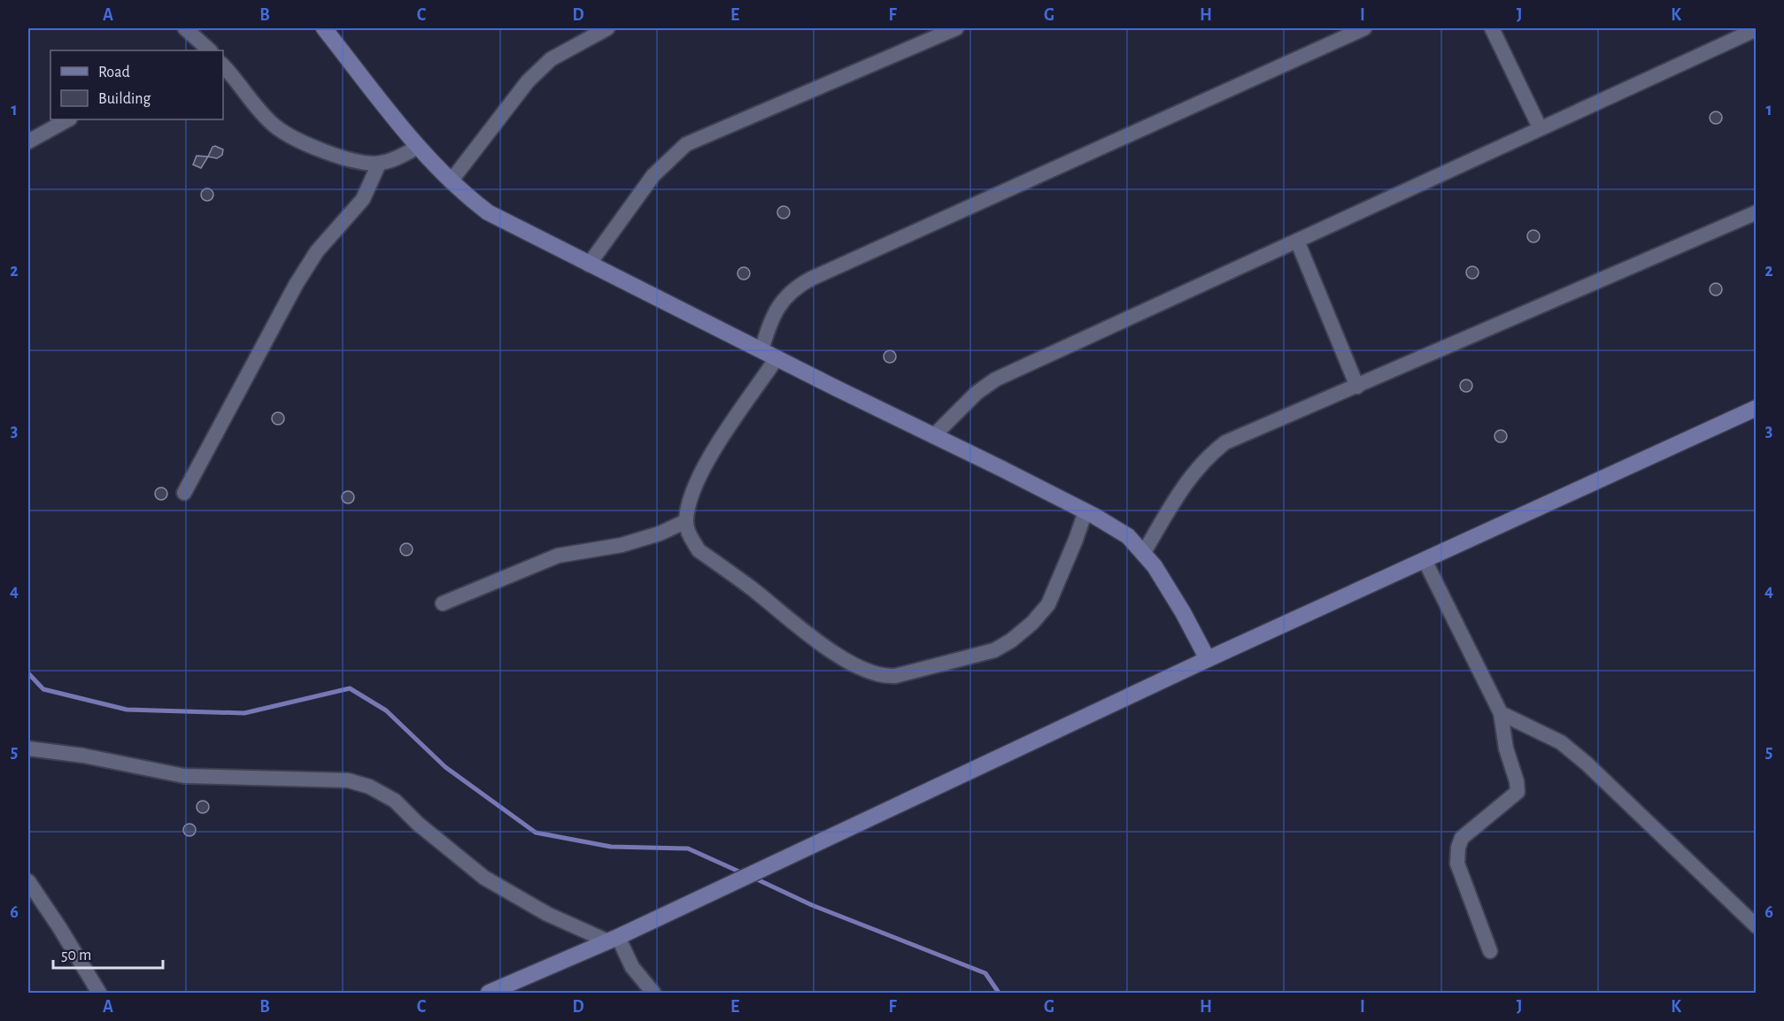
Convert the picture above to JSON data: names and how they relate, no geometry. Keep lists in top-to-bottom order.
{
  "legend": ["Road", "Building"],
  "scale_bar": "50 m",
  "grid": {
    "columns": [
      "A",
      "B",
      "C",
      "D",
      "E",
      "F",
      "G",
      "H",
      "I",
      "J",
      "K"
    ],
    "rows": [
      "1",
      "2",
      "3",
      "4",
      "5",
      "6"
    ]
  }
}
